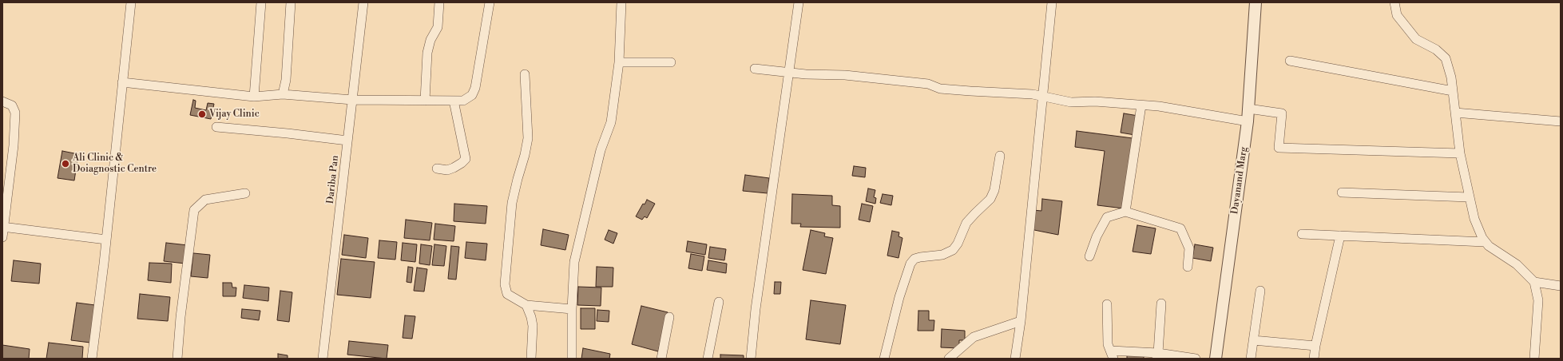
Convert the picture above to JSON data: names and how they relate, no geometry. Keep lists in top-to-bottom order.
{
  "streets": {
    "street": ["Dariba Pan", "Dayanand Marg"]
  },
  "places": ["Vijay Clinic", "Ali Clinic & Doiagnostic Centre"]
}
